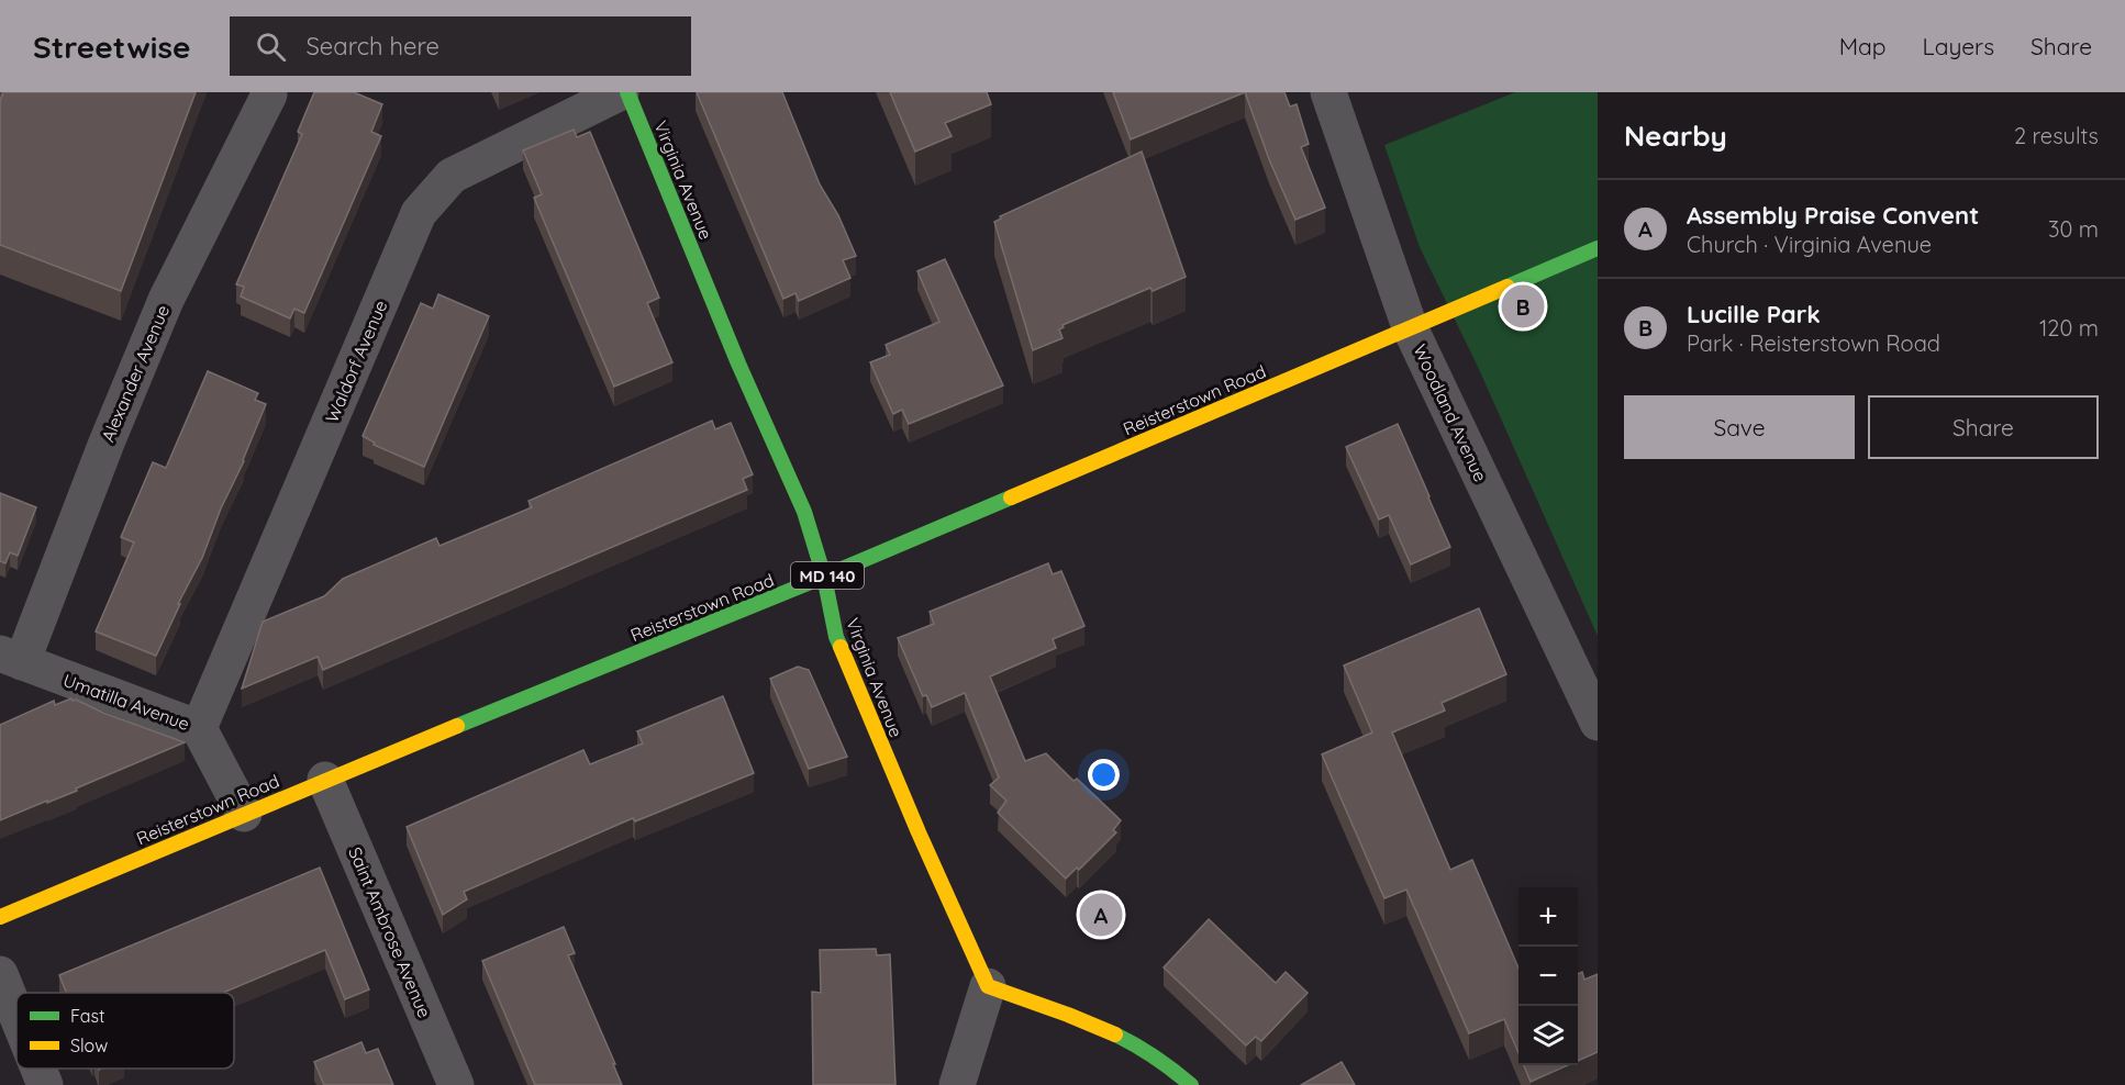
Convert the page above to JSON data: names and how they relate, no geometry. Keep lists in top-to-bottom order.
{
  "streets": {
    "main road": ["Virginia Avenue", "Reisterstown Road", "MD 140"],
    "street": [
      "Waldorf Avenue",
      "Alexander Avenue",
      "Woodland Avenue",
      "Umatilla Avenue",
      "Saint Ambrose Avenue"
    ]
  },
  "crossings": [
    ["Virginia Avenue", "Reisterstown Road"],
    ["Waldorf Avenue", "Umatilla Avenue"],
    ["Alexander Avenue", "Umatilla Avenue"],
    ["Reisterstown Road", "Woodland Avenue"],
    ["Reisterstown Road", "Umatilla Avenue"],
    ["Reisterstown Road", "Saint Ambrose Avenue"]
  ],
  "legend": ["Fast", "Slow"],
  "page": {
    "header": "Streetwise",
    "search": "Search here",
    "nav": ["Map", "Layers", "Share"],
    "heading": ["Nearby", "2 results"],
    "list": [
      {
        "mark": "A",
        "name": "Assembly Praise Convent",
        "note": "Church · Virginia Avenue",
        "value": "30 m"
      },
      {
        "mark": "B",
        "name": "Lucille Park",
        "note": "Park · Reisterstown Road",
        "value": "120 m"
      }
    ],
    "pins": ["B", "A"],
    "buttons": ["Save", "Share"],
    "map_buttons": ["+", "−"]
  }
}
